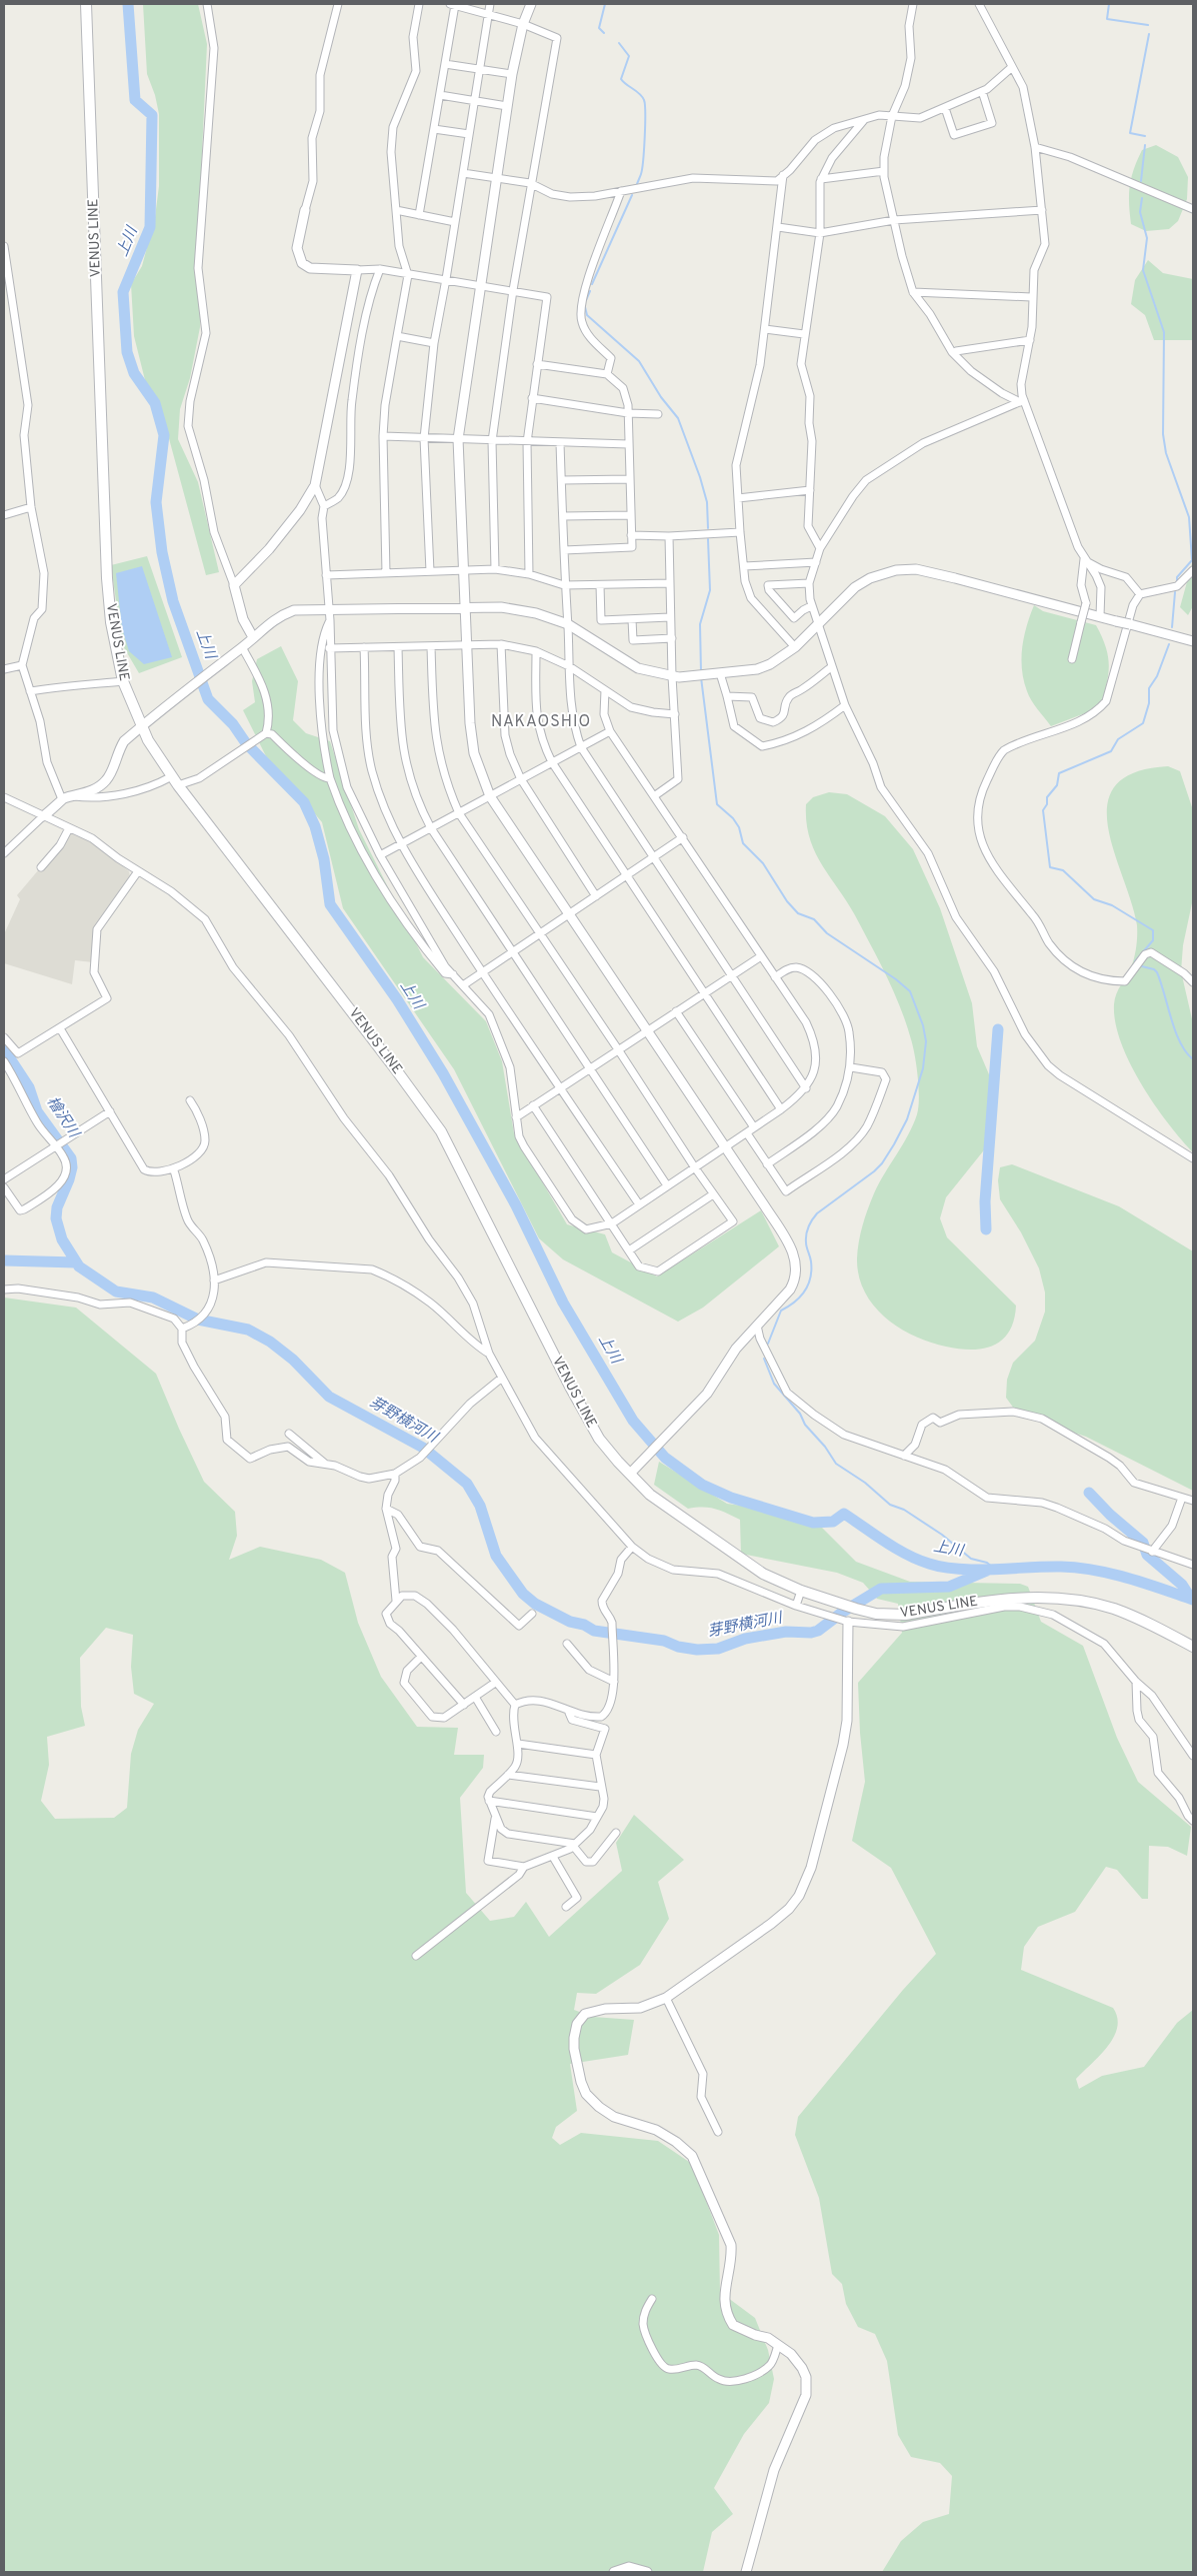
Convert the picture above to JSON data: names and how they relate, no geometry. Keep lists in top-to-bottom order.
{
  "streets": {
    "main road": ["VENUS LINE"]
  },
  "districts": ["NAKAOSHIO"],
  "water": ["上川", "檜沢川", "芽野横河川"]
}
